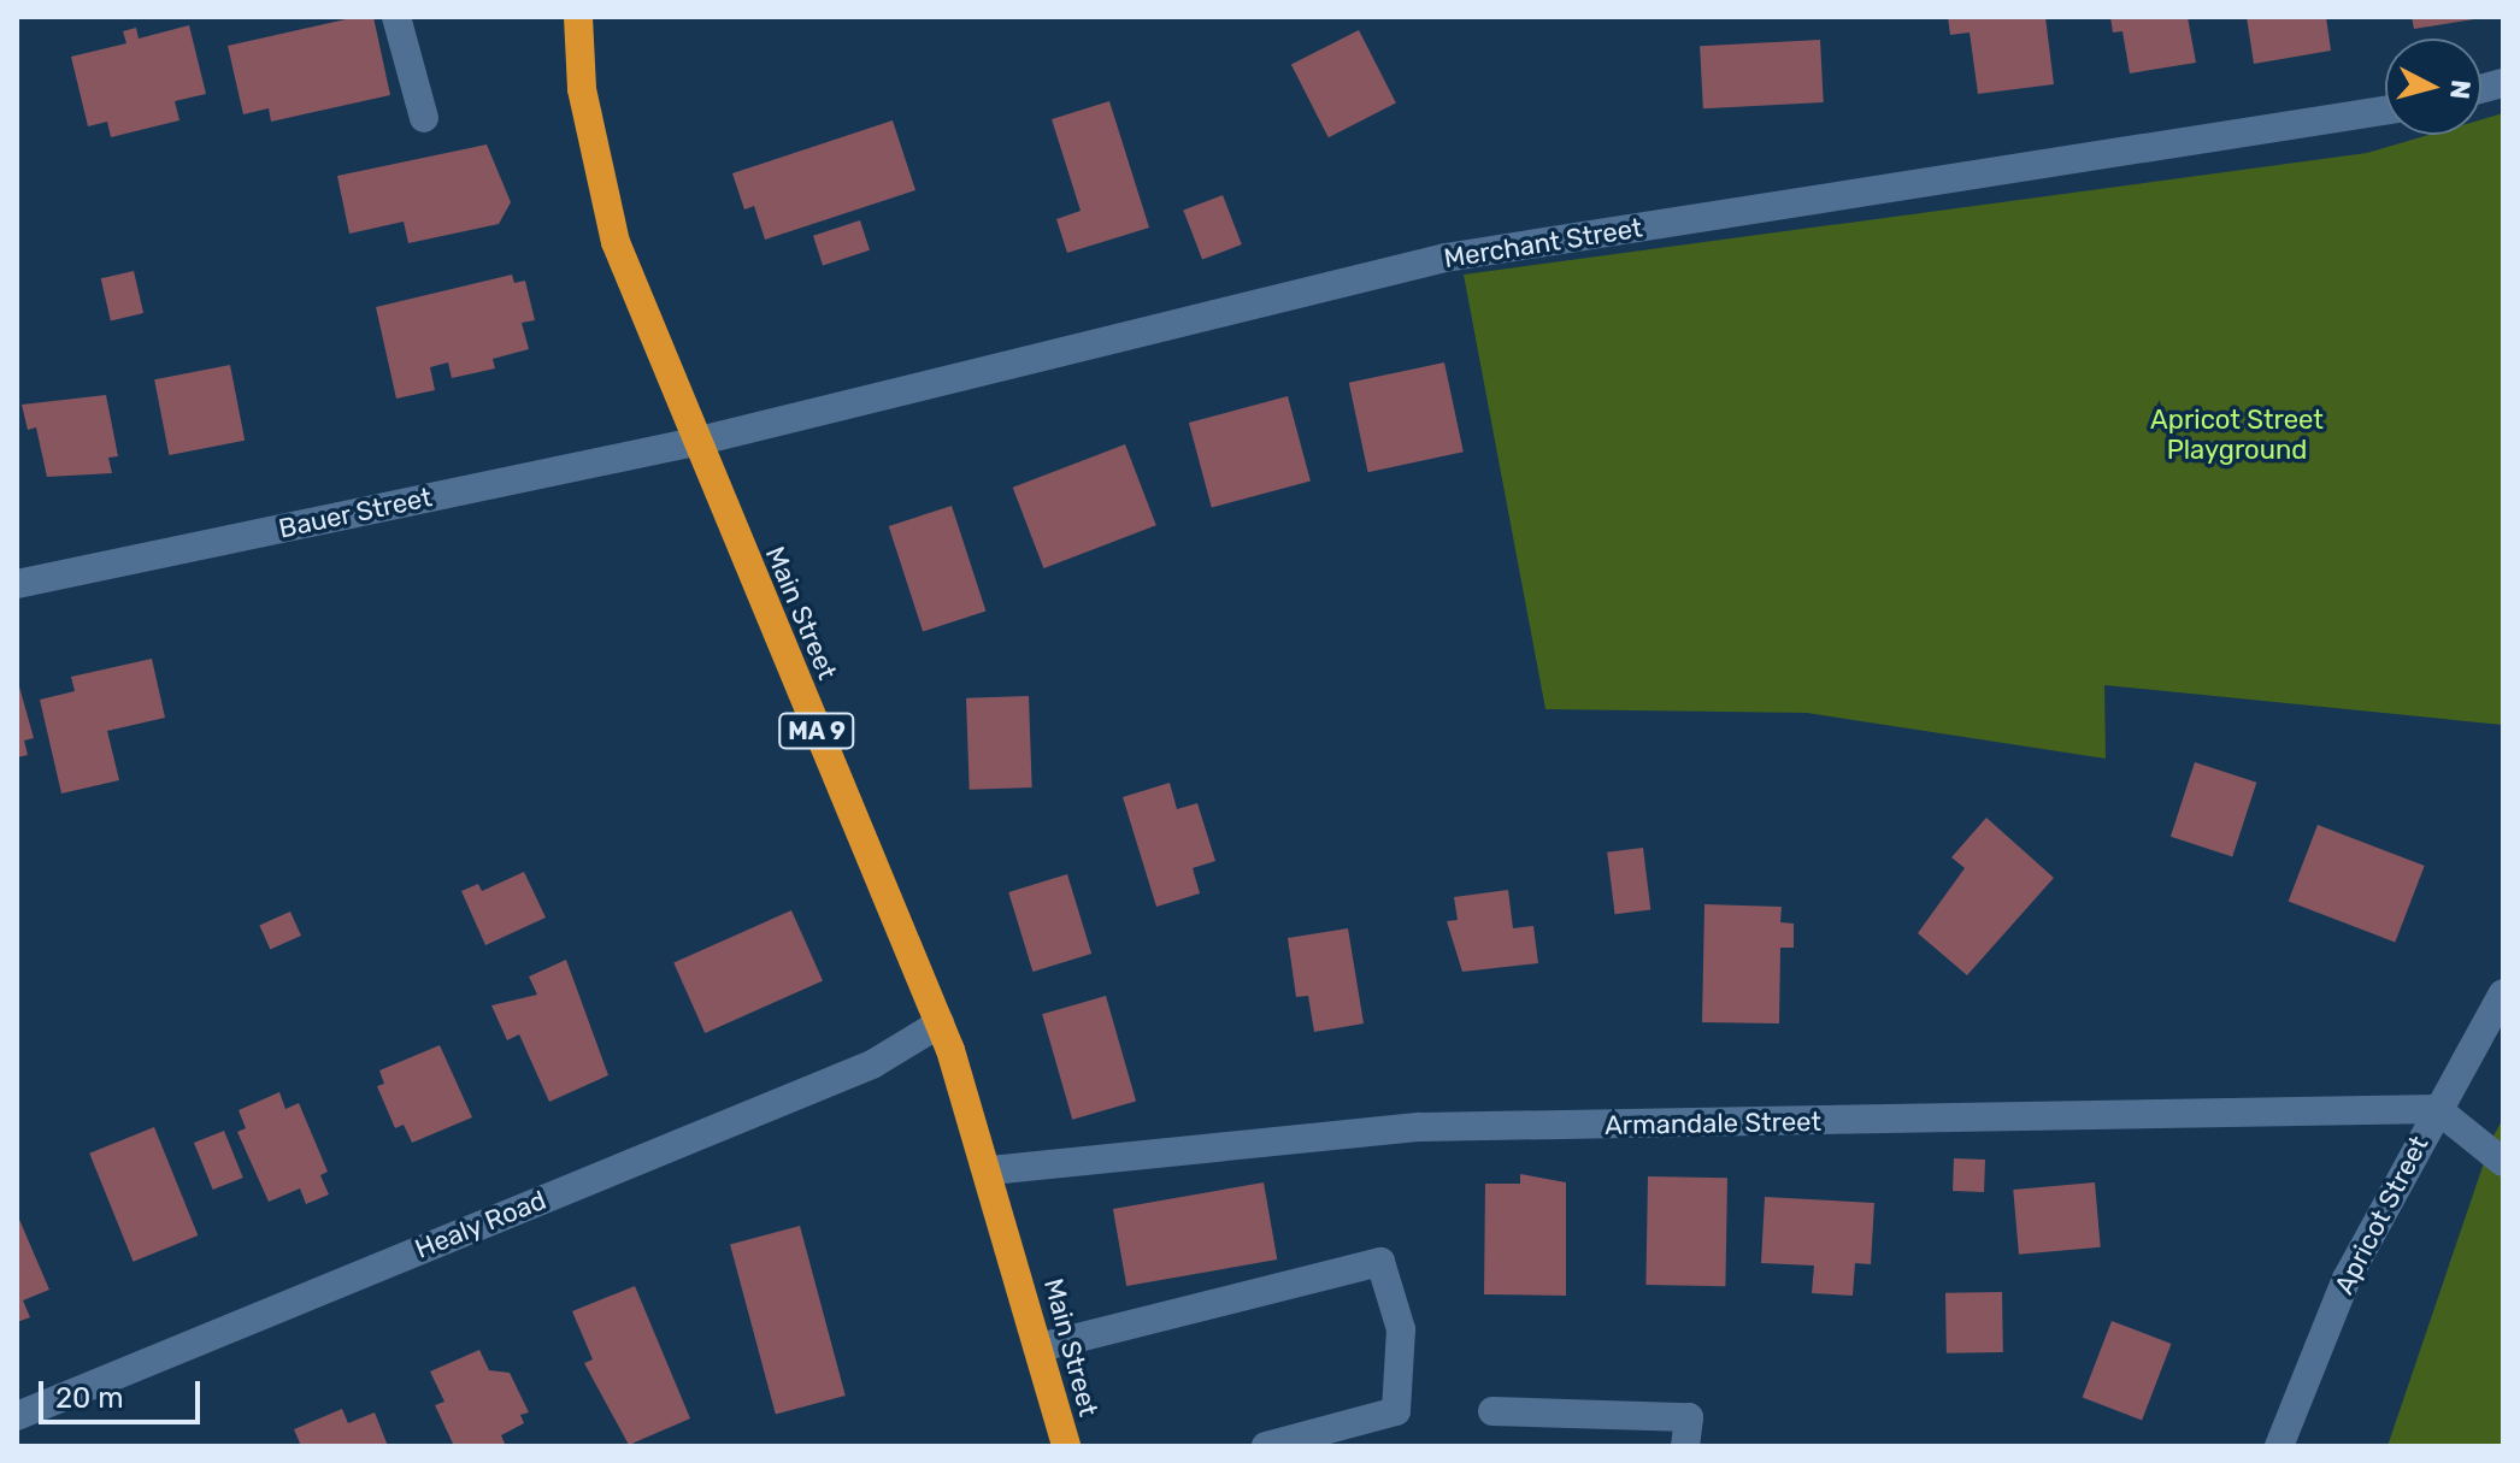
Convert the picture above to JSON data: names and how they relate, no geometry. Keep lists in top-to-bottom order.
{
  "streets": {
    "highway": ["Main Street", "MA 9"],
    "street": [
      "Merchant Street",
      "Bauer Street",
      "Armandale Street",
      "Apricot Street",
      "Healy Road"
    ]
  },
  "crossings": [
    ["Merchant Street", "Bauer Street"],
    ["Merchant Street", "Main Street"],
    ["Bauer Street", "Main Street"],
    ["Main Street", "Armandale Street"],
    ["Main Street", "Healy Road"],
    ["Armandale Street", "Apricot Street"]
  ],
  "parks": ["Apricot Street Playground"],
  "scale_bar": "20 m",
  "north": "right"
}
